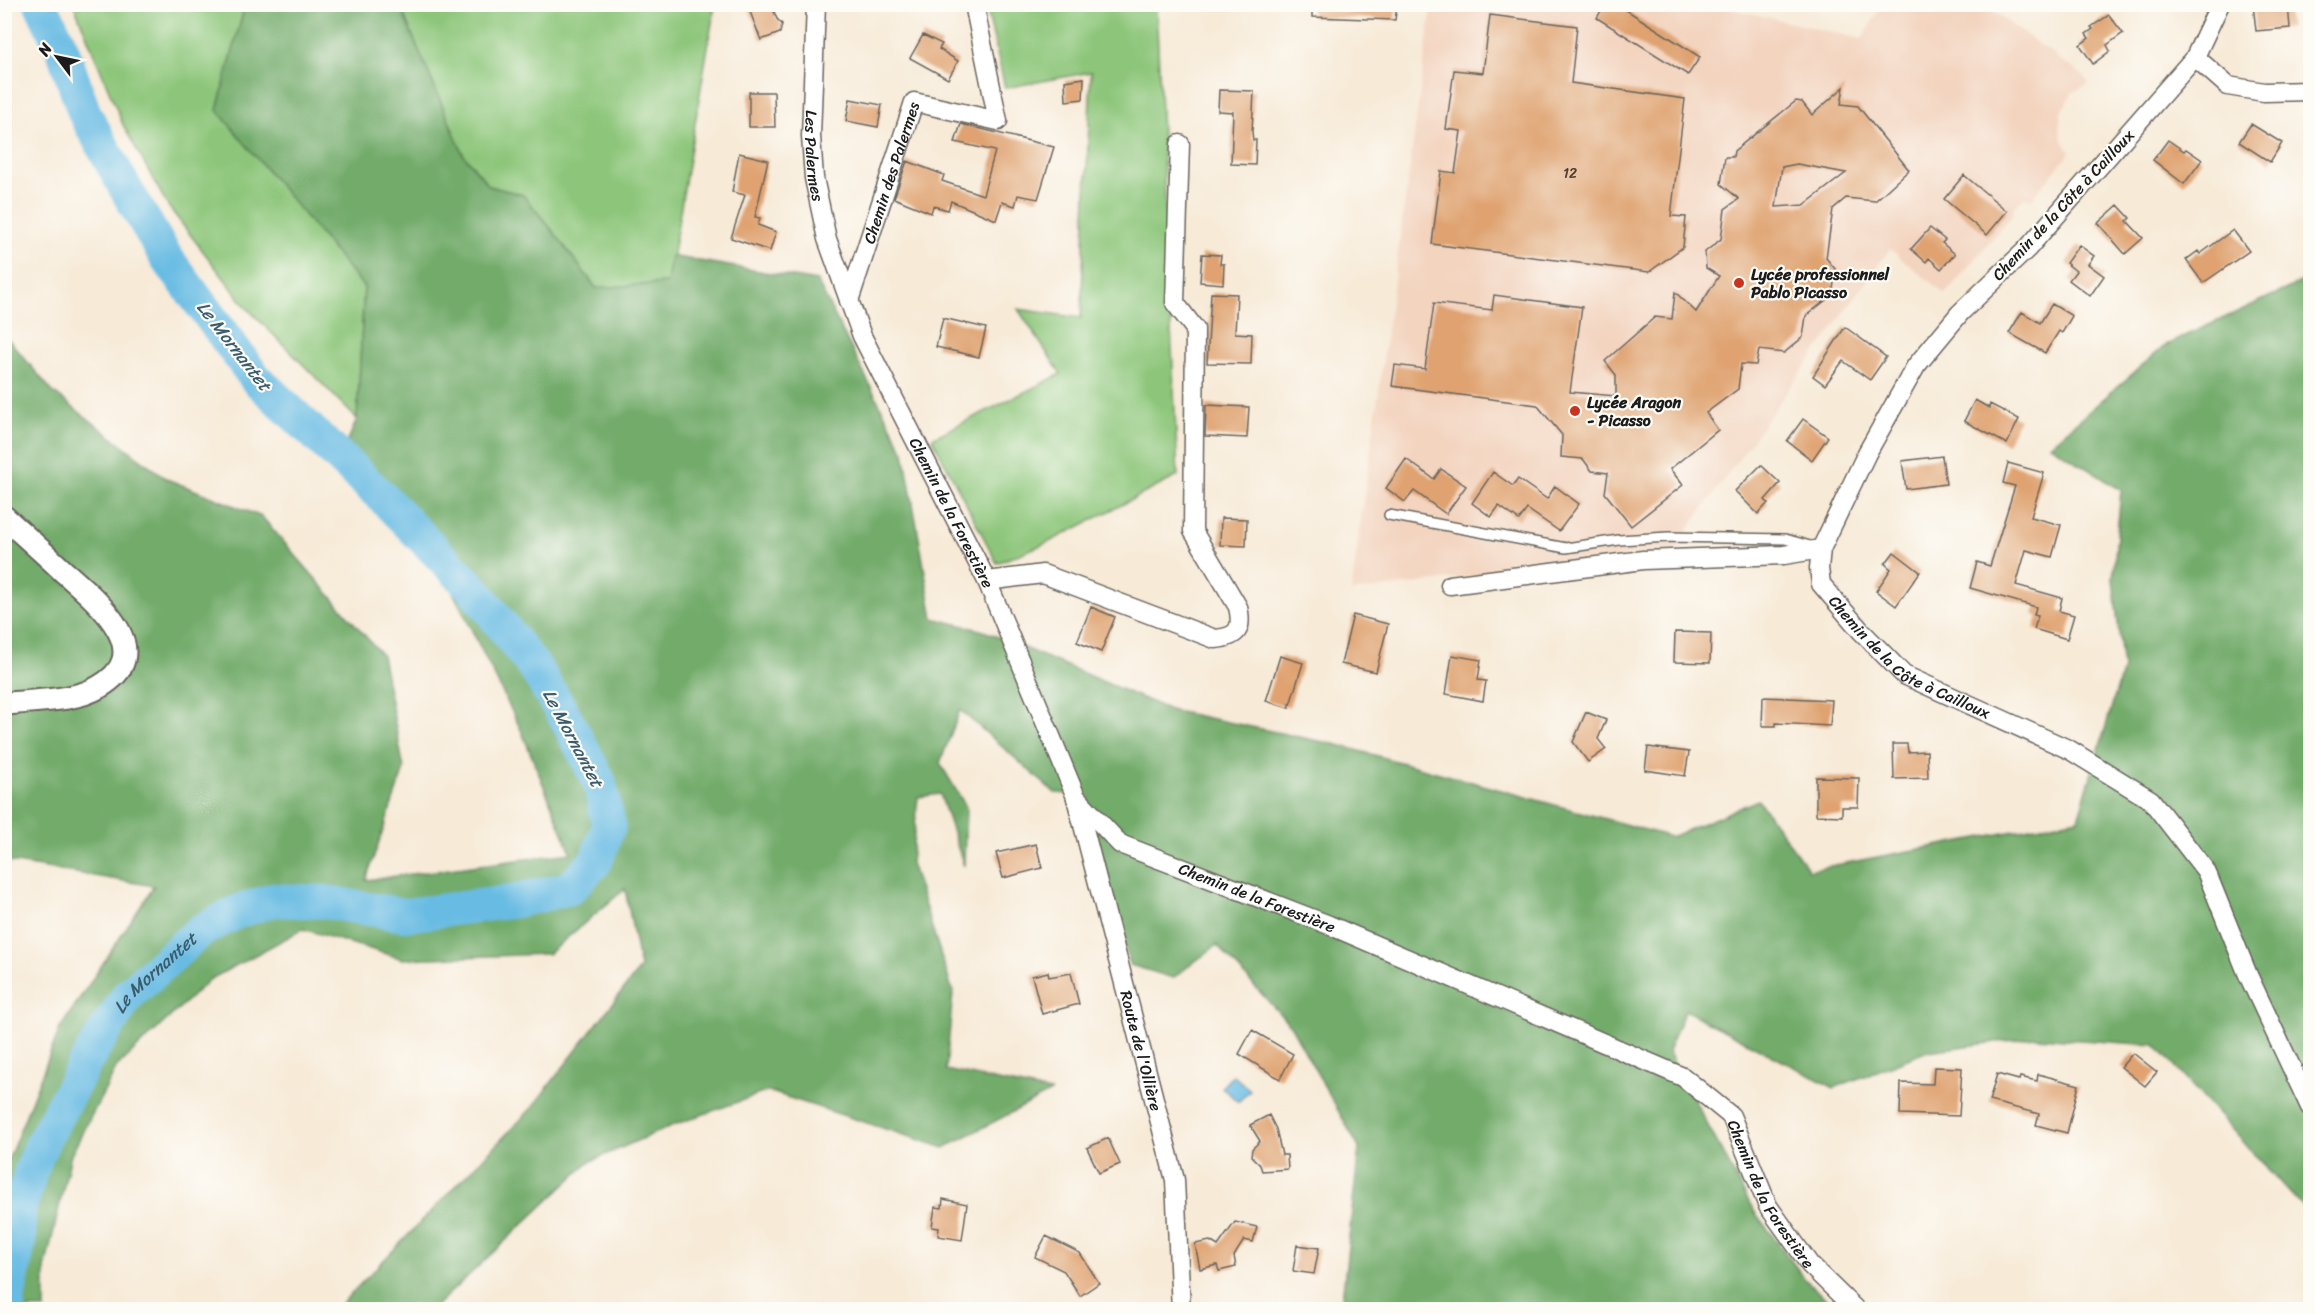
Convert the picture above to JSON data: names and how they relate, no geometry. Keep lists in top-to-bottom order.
{
  "streets": {
    "street": [
      "Les Palermes",
      "Chemin des Palermes",
      "Chemin de la Côte à Cailloux",
      "Chemin de la Forestière",
      "Route de l'Ollière"
    ]
  },
  "crossings": [
    ["Les Palermes", "Chemin des Palermes"],
    ["Les Palermes", "Chemin de la Forestière"],
    ["Chemin des Palermes", "Chemin de la Forestière"],
    ["Chemin de la Forestière", "Route de l'Ollière"]
  ],
  "water": ["Le Mornantet"],
  "places": ["Lycée professionnel Pablo Picasso", "Lycée Aragon - Picasso"],
  "house_numbers": ["12"],
  "north": "top left"
}
